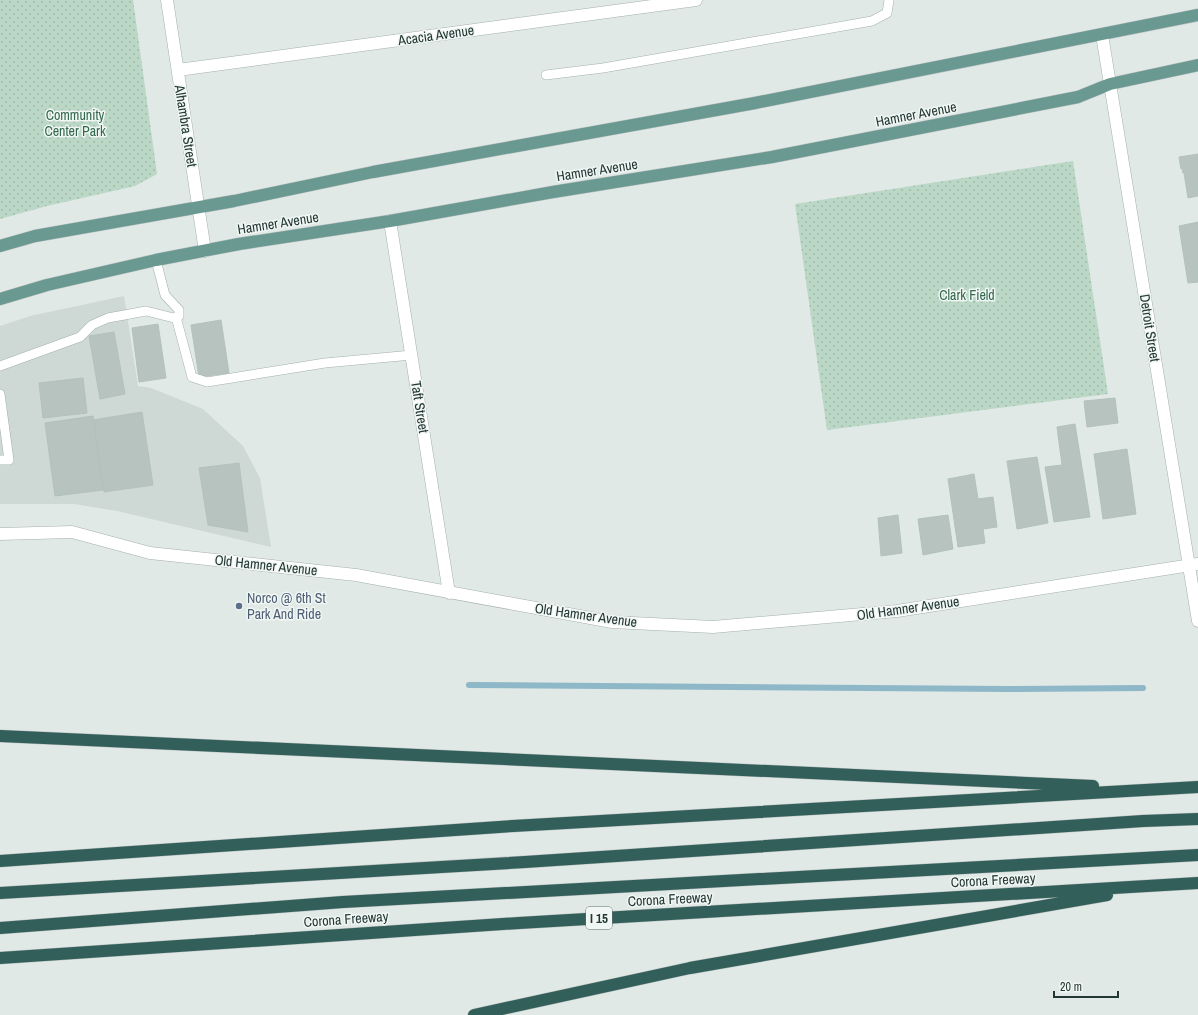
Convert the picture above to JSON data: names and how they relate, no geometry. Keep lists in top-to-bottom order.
{
  "streets": {
    "highway": ["Corona Freeway", "I 15"],
    "main road": ["Hamner Avenue"],
    "street": [
      "Acacia Avenue",
      "Alhambra Street",
      "Detroit Street",
      "Taft Street",
      "Old Hamner Avenue"
    ]
  },
  "crossings": [
    ["Acacia Avenue", "Alhambra Street"],
    ["Hamner Avenue", "Alhambra Street"],
    ["Hamner Avenue", "Detroit Street"],
    ["Hamner Avenue", "Taft Street"],
    ["Detroit Street", "Old Hamner Avenue"],
    ["Taft Street", "Old Hamner Avenue"]
  ],
  "parks": ["Community Center Park", "Clark Field"],
  "places": ["Norco @ 6th St Park And Ride"],
  "scale_bar": "20 m"
}
